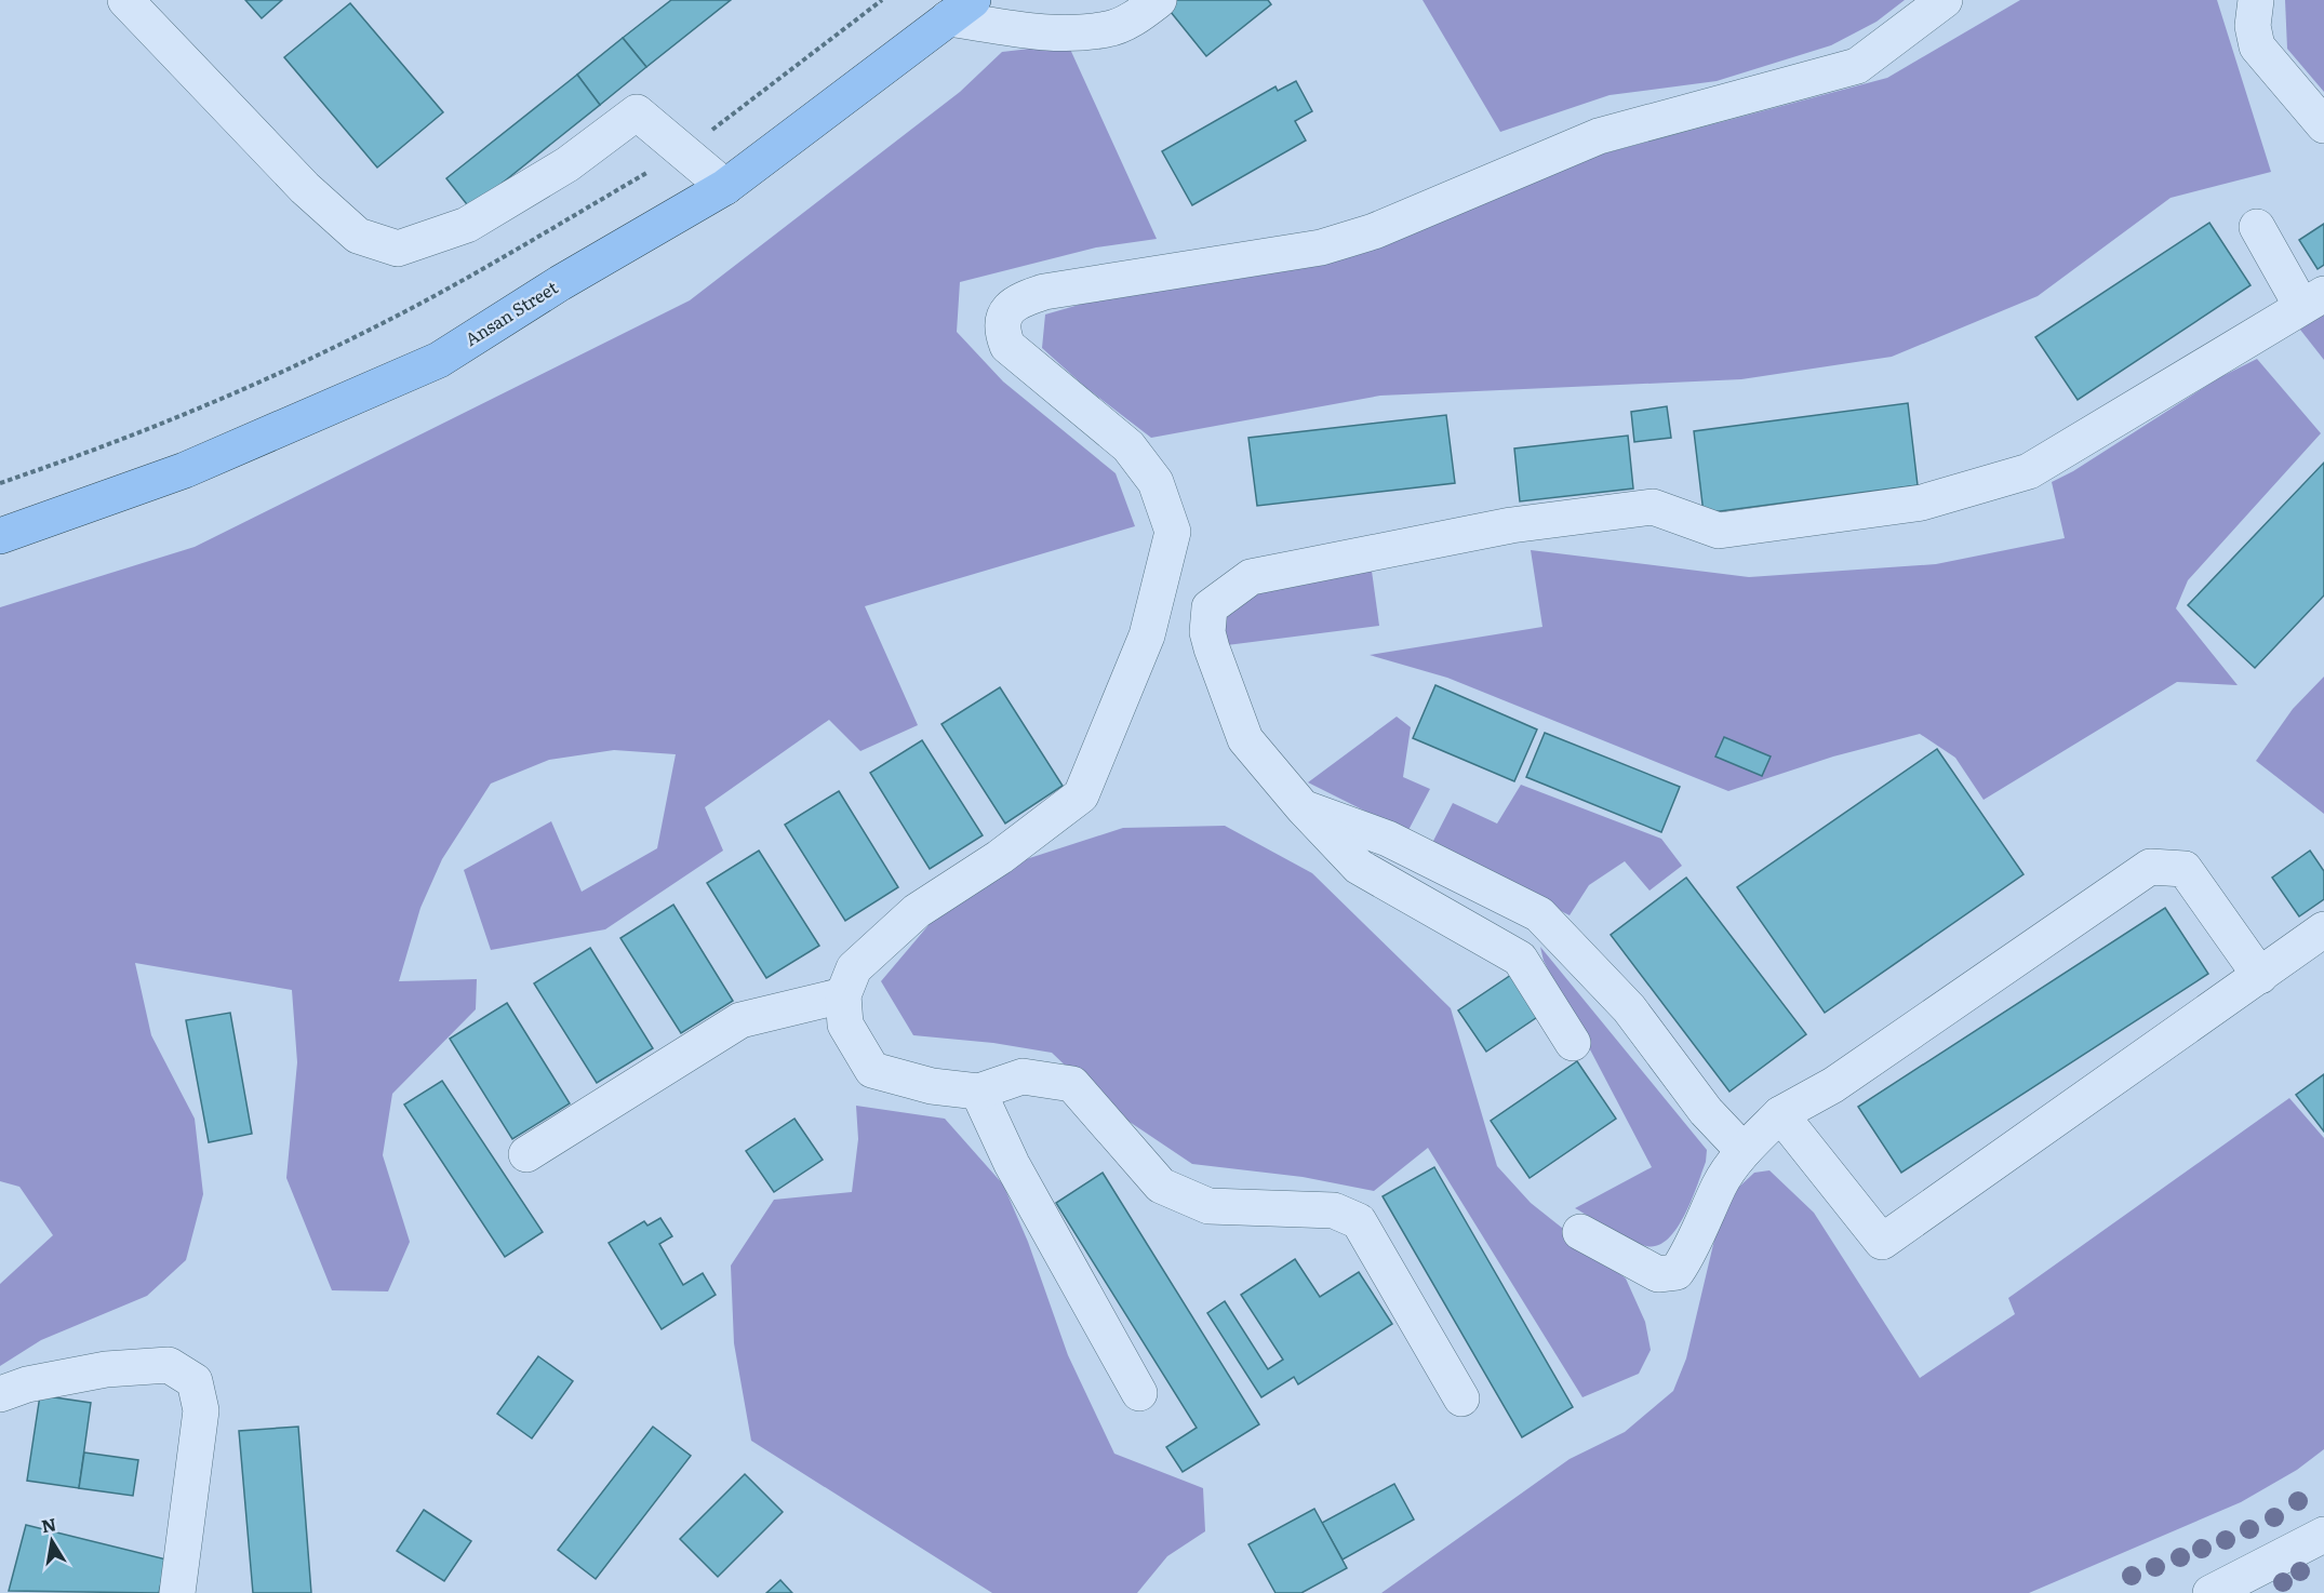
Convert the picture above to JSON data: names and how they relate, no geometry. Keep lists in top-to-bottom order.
{
  "streets": {
    "main road": ["Ansan Street"]
  },
  "north": "top"
}
